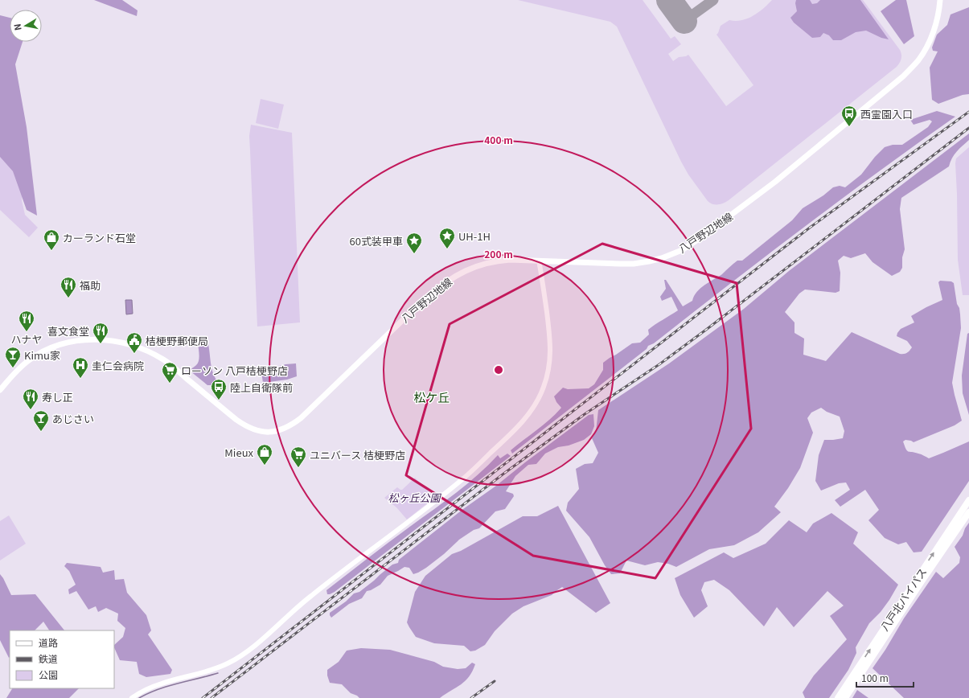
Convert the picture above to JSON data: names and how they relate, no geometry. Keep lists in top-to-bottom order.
{
  "streets": {
    "highway": ["八戸北バイパス"],
    "main road": ["八戸野辺地線"]
  },
  "districts": ["松ケ丘"],
  "parks": ["松ヶ丘公園"],
  "places": {
    "bus stop": ["西霊園入口", "陸上自衛隊前"],
    "place": ["UH-1H", "60式装甲車"],
    "shop": ["カーランド石堂", "Mieux"],
    "restaurant": [
      "福助",
      "ハナヤ",
      "喜文食堂",
      "寿し正"
    ],
    "public building": ["桔梗野郵便局"],
    "bar": ["Kimu家", "あじさい"],
    "hospital": ["圭仁会病院"],
    "supermarket": ["ローソン 八戸桔梗野店", "ユニバース 桔梗野店"]
  },
  "legend": ["道路", "鉄道", "公園"],
  "scale_bar": "100 m",
  "north": "left",
  "rings": ["400 m", "200 m"]
}
